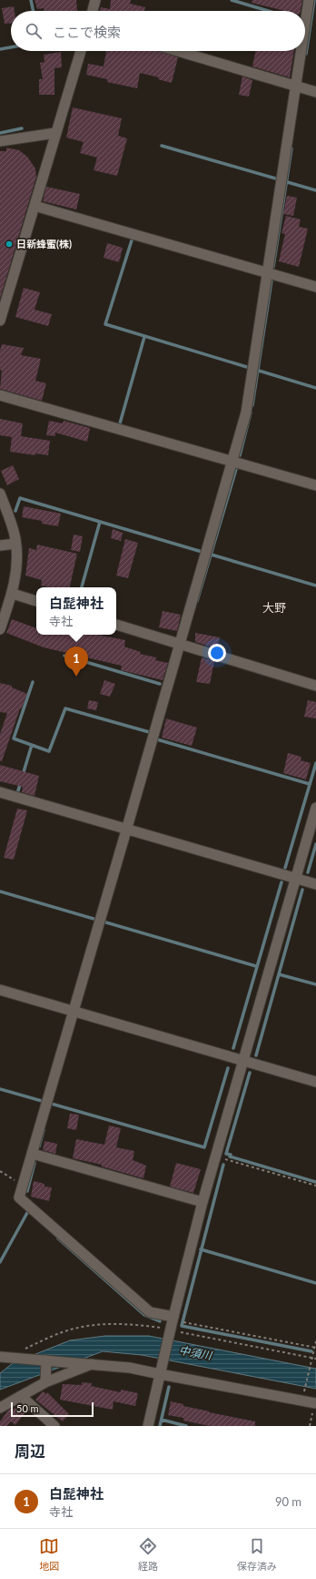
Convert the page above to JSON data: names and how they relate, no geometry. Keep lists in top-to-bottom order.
{
  "districts": ["大野"],
  "water": ["中須川"],
  "places": ["日新蜂蜜(株)"],
  "scale_bar": "50 m",
  "page": {
    "search": "ここで検索",
    "popup": ["白髭神社", "寺社"],
    "pins": "1",
    "scale": "50 m",
    "heading": "周辺",
    "list": [
      {
        "mark": "1",
        "name": "白髭神社",
        "note": "寺社",
        "value": "90 m"
      }
    ],
    "nav": ["地図", "経路", "保存済み"]
  }
}
